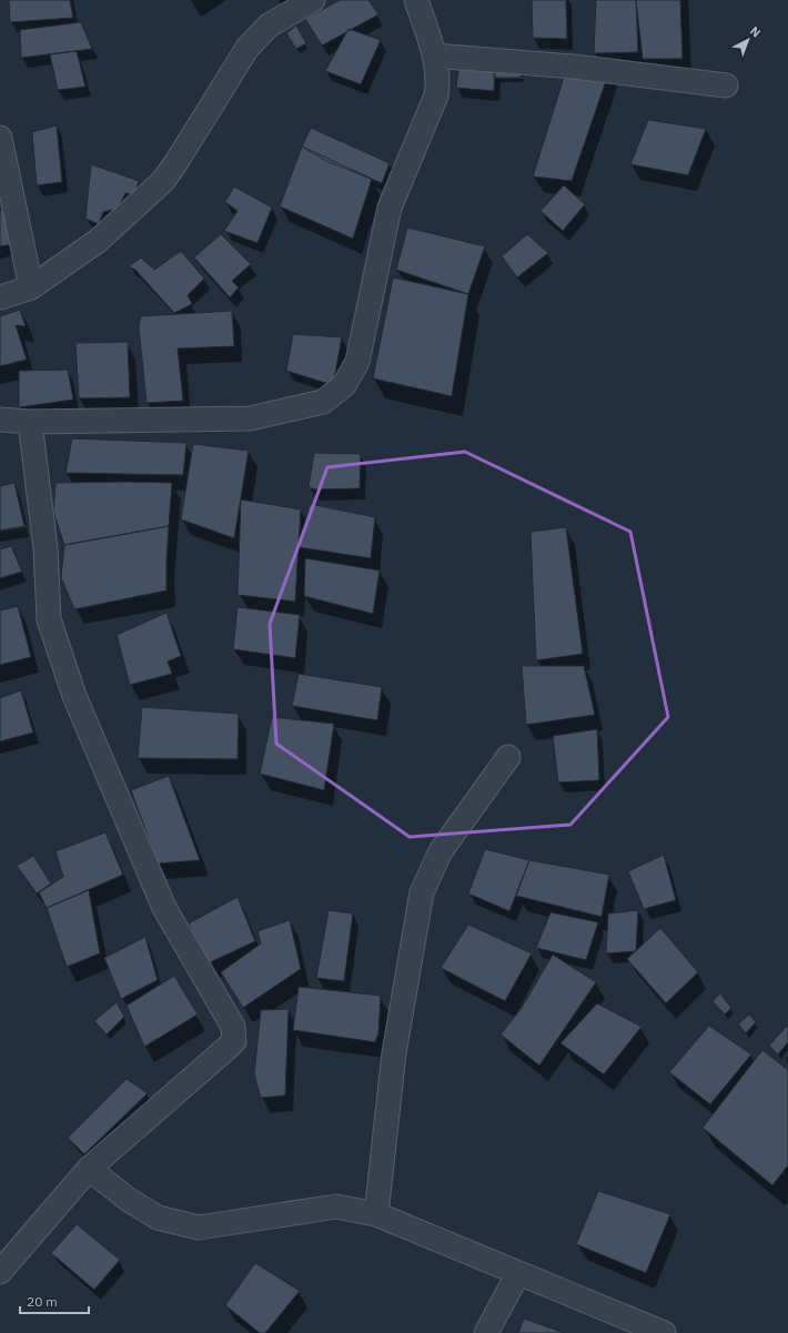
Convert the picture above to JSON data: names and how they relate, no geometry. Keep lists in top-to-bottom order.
{
  "scale_bar": "20 m",
  "north": "top right"
}
